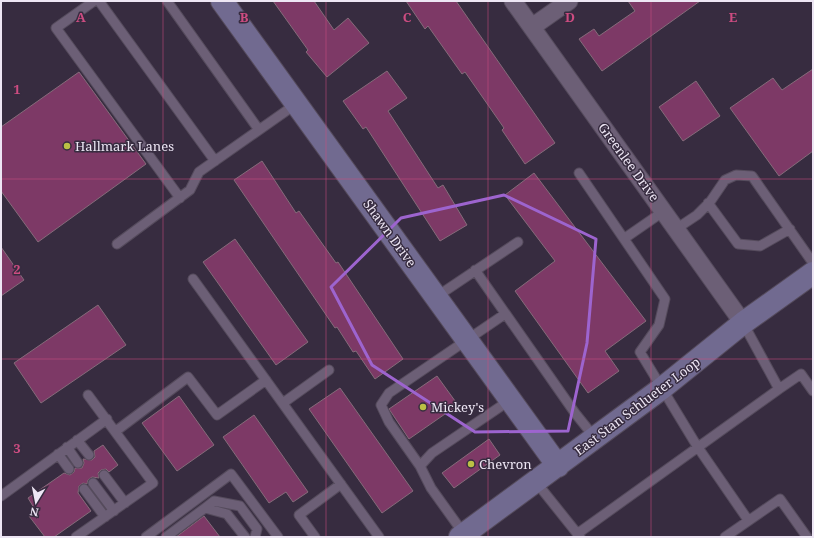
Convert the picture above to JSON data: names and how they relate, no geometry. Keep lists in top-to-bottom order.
{
  "streets": {
    "street": ["Greenlee Drive", "Shawn Drive", "East Stan Schlueter Loop"]
  },
  "crossings": [
    ["Greenlee Drive", "East Stan Schlueter Loop"],
    ["Shawn Drive", "East Stan Schlueter Loop"]
  ],
  "places": ["Hallmark Lanes", "Mickey's", "Chevron"],
  "north": "bottom",
  "grid": {
    "columns": [
      "A",
      "B",
      "C",
      "D",
      "E"
    ],
    "rows": ["1", "2", "3"]
  }
}
